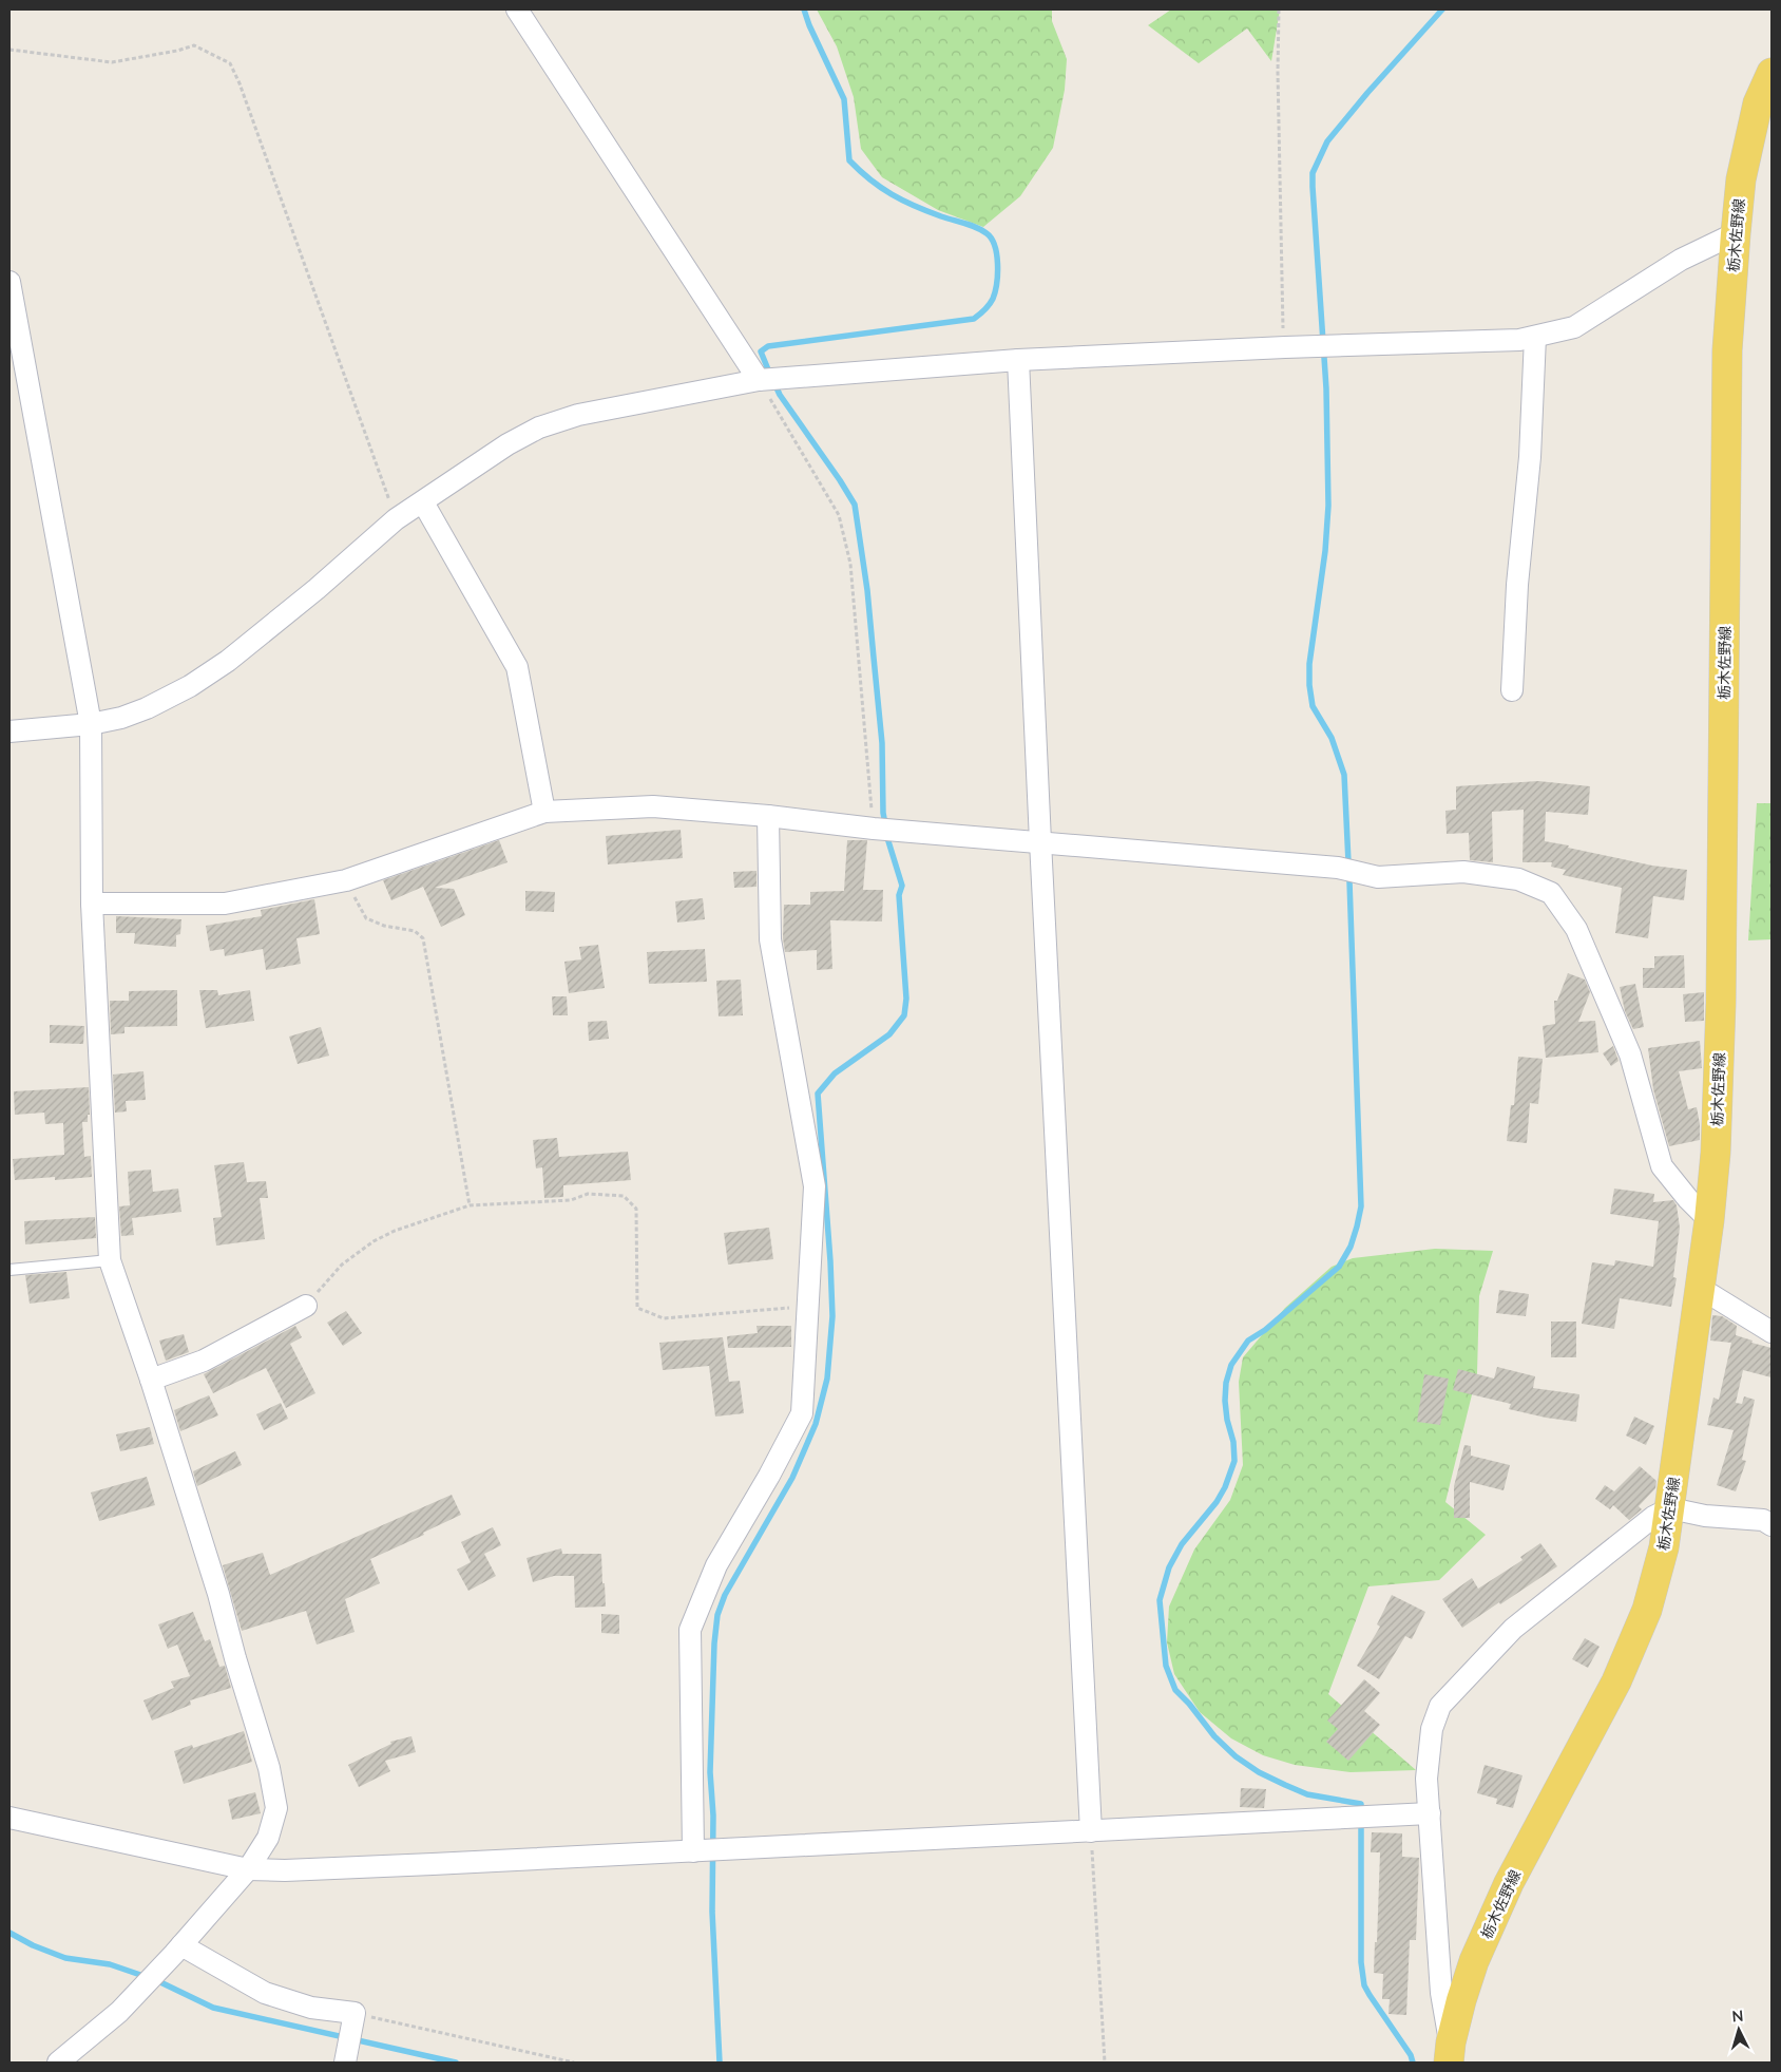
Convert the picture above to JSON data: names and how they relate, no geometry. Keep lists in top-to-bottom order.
{
  "streets": {
    "main road": ["栃木佐野線"]
  },
  "north": "top"
}
